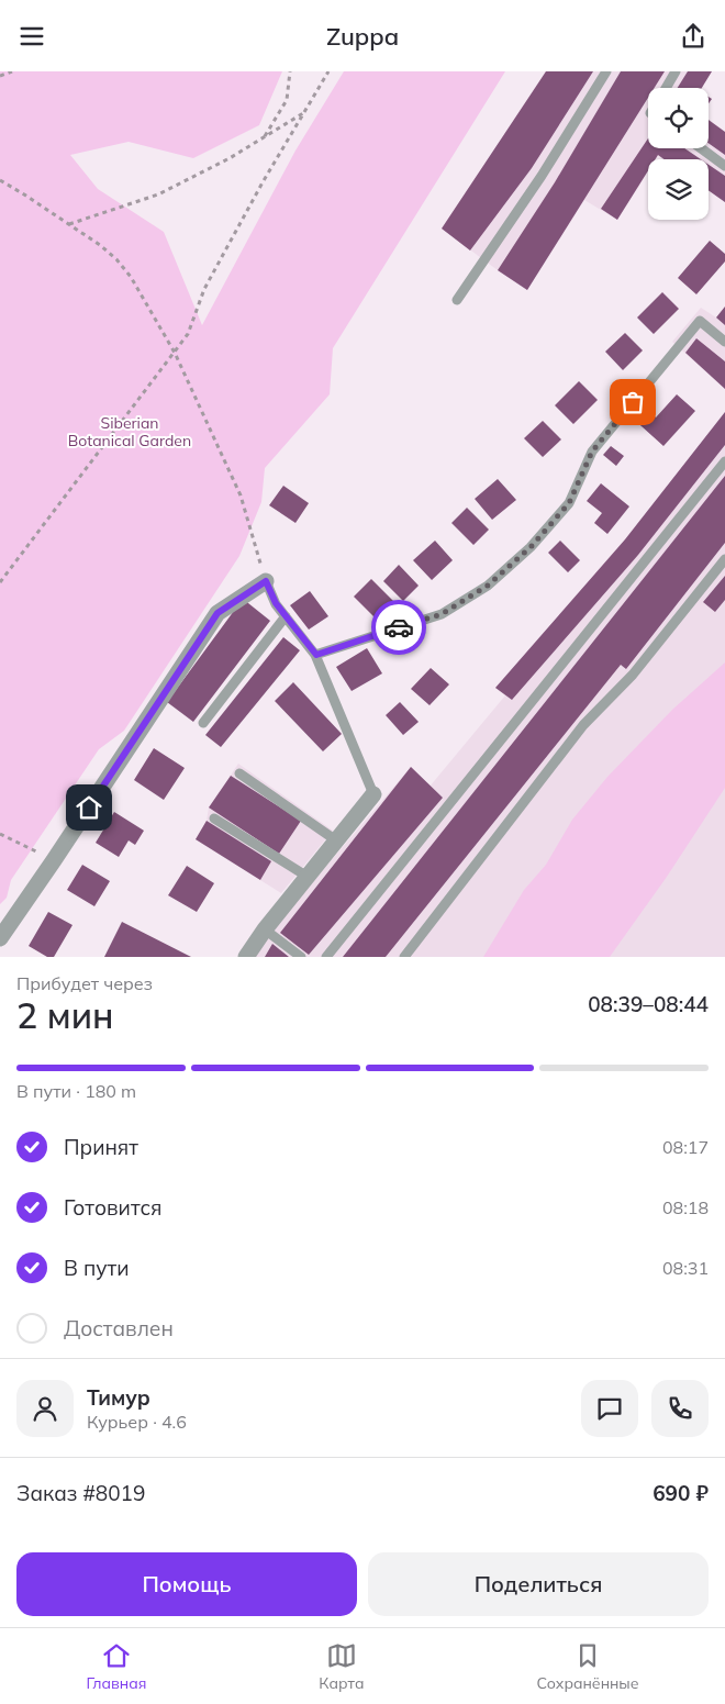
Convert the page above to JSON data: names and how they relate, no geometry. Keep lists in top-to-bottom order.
{
  "parks": ["Siberian Botanical Garden"],
  "page": {
    "header": "Zuppa",
    "heading": ["2 мин", "Прибудет через", "08:39–08:44"],
    "panel": [
      "Тимур",
      "Курьер · 4.6",
      "Заказ #8019",
      "690 ₽"
    ],
    "bar": "В пути · 180 m",
    "list": [
      ["Принят", "08:17"],
      ["Готовится", "08:18"],
      ["В пути", "08:31"],
      "Доставлен"
    ],
    "buttons": ["Помощь", "Поделиться"],
    "tabs": ["Главная", "Карта", "Сохранённые"]
  }
}
